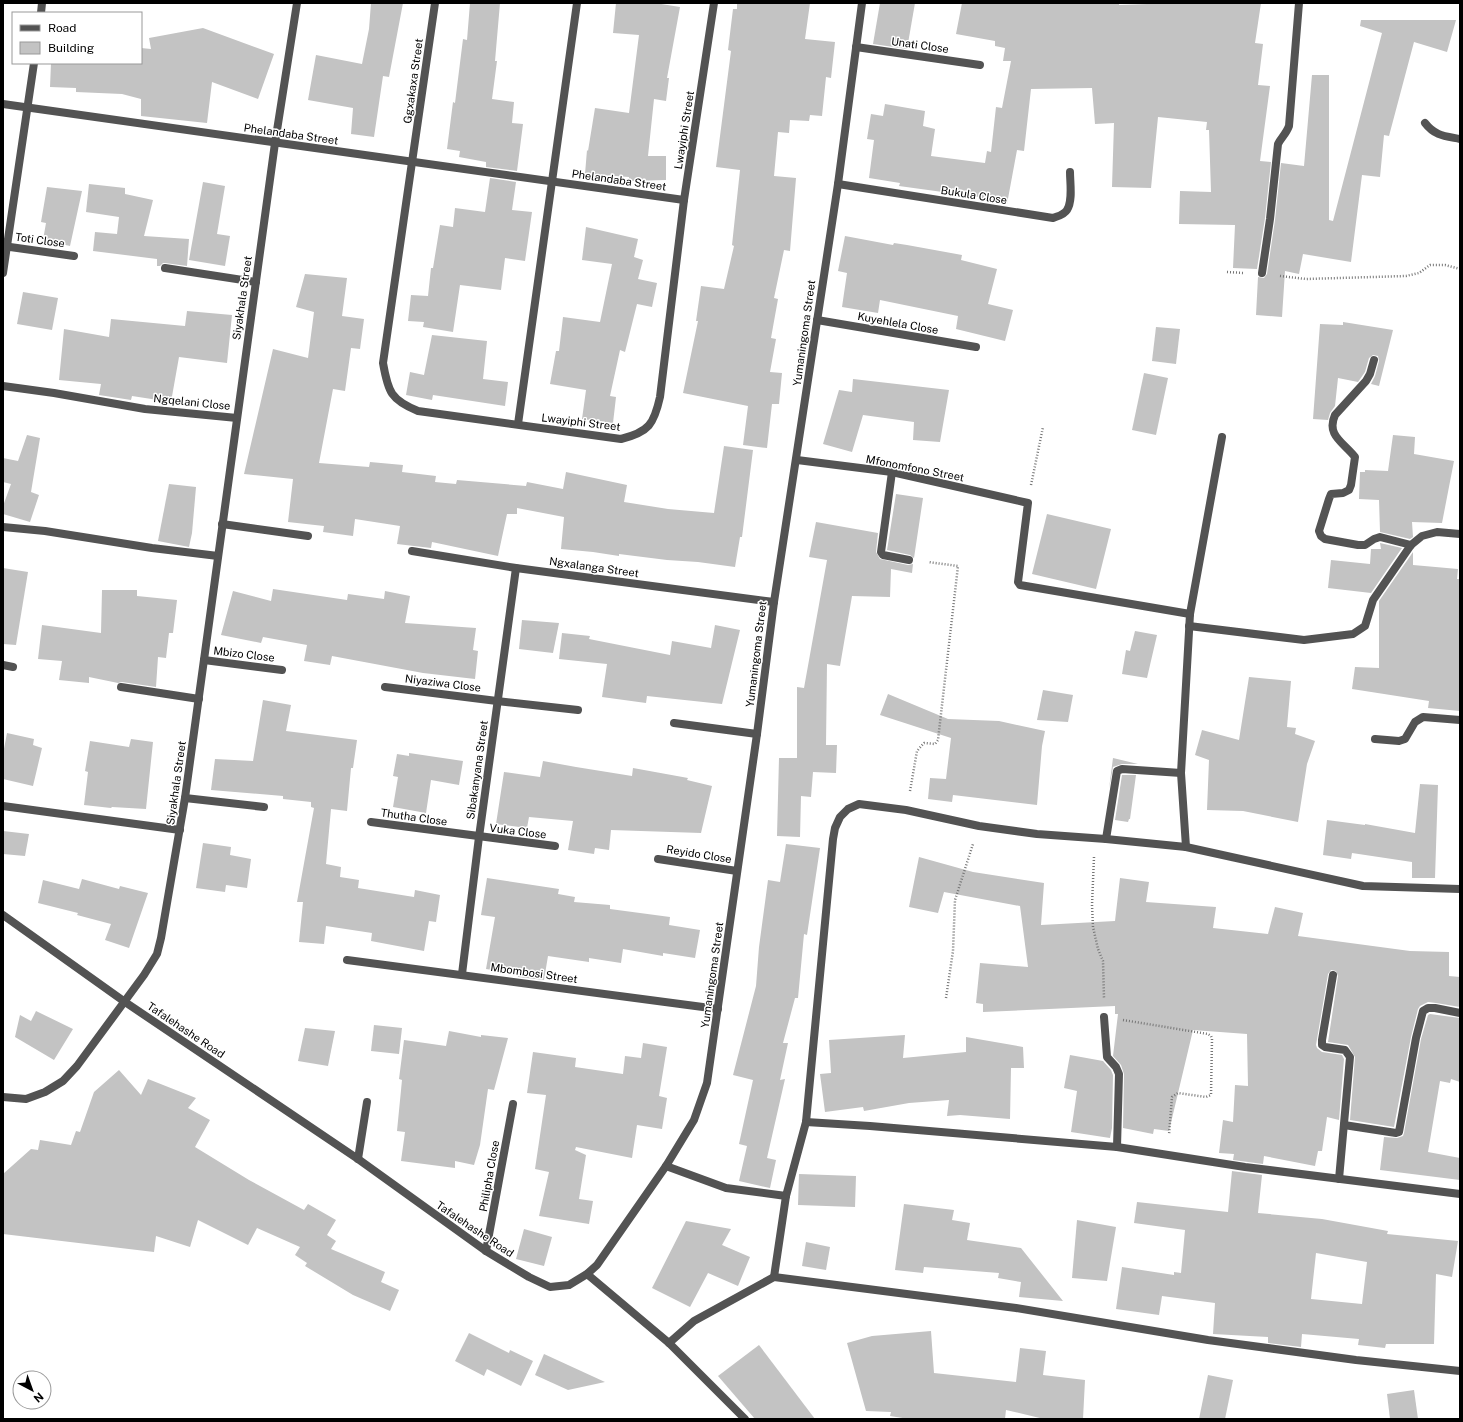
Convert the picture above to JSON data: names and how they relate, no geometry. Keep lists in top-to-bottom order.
{
  "streets": {
    "street": [
      "Unati Close",
      "Ggxakaxa Street",
      "Lwayiphi Street",
      "Phelandaba Street",
      "Bukula Close",
      "Toti Close",
      "Siyakhala Street",
      "Kuyehlela Close",
      "Yumaningoma Street",
      "Ngqelani Close",
      "Mfonomfono Street",
      "Ngxalanga Street",
      "Mbizo Close",
      "Niyaziwa Close",
      "Sibakanyana Street",
      "Thutha Close",
      "Vuka Close",
      "Reyido Close",
      "Mbombosi Street",
      "Tafalehashe Road",
      "Philipha Close"
    ]
  },
  "crossings": [
    ["Unati Close", "Yumaningoma Street"],
    ["Ggxakaxa Street", "Lwayiphi Street"],
    ["Ggxakaxa Street", "Phelandaba Street"],
    ["Lwayiphi Street", "Phelandaba Street"],
    ["Phelandaba Street", "Siyakhala Street"],
    ["Bukula Close", "Yumaningoma Street"],
    ["Siyakhala Street", "Ngqelani Close"],
    ["Siyakhala Street", "Mbizo Close"],
    ["Siyakhala Street", "Tafalehashe Road"],
    ["Kuyehlela Close", "Yumaningoma Street"],
    ["Yumaningoma Street", "Mfonomfono Street"],
    ["Yumaningoma Street", "Ngxalanga Street"],
    ["Yumaningoma Street", "Reyido Close"],
    ["Yumaningoma Street", "Mbombosi Street"],
    ["Yumaningoma Street", "Tafalehashe Road"],
    ["Ngxalanga Street", "Sibakanyana Street"],
    ["Niyaziwa Close", "Sibakanyana Street"],
    ["Sibakanyana Street", "Thutha Close"],
    ["Sibakanyana Street", "Vuka Close"],
    ["Sibakanyana Street", "Mbombosi Street"],
    ["Thutha Close", "Vuka Close"],
    ["Tafalehashe Road", "Philipha Close"]
  ],
  "legend": ["Road", "Building"],
  "north": "bottom right"
}
